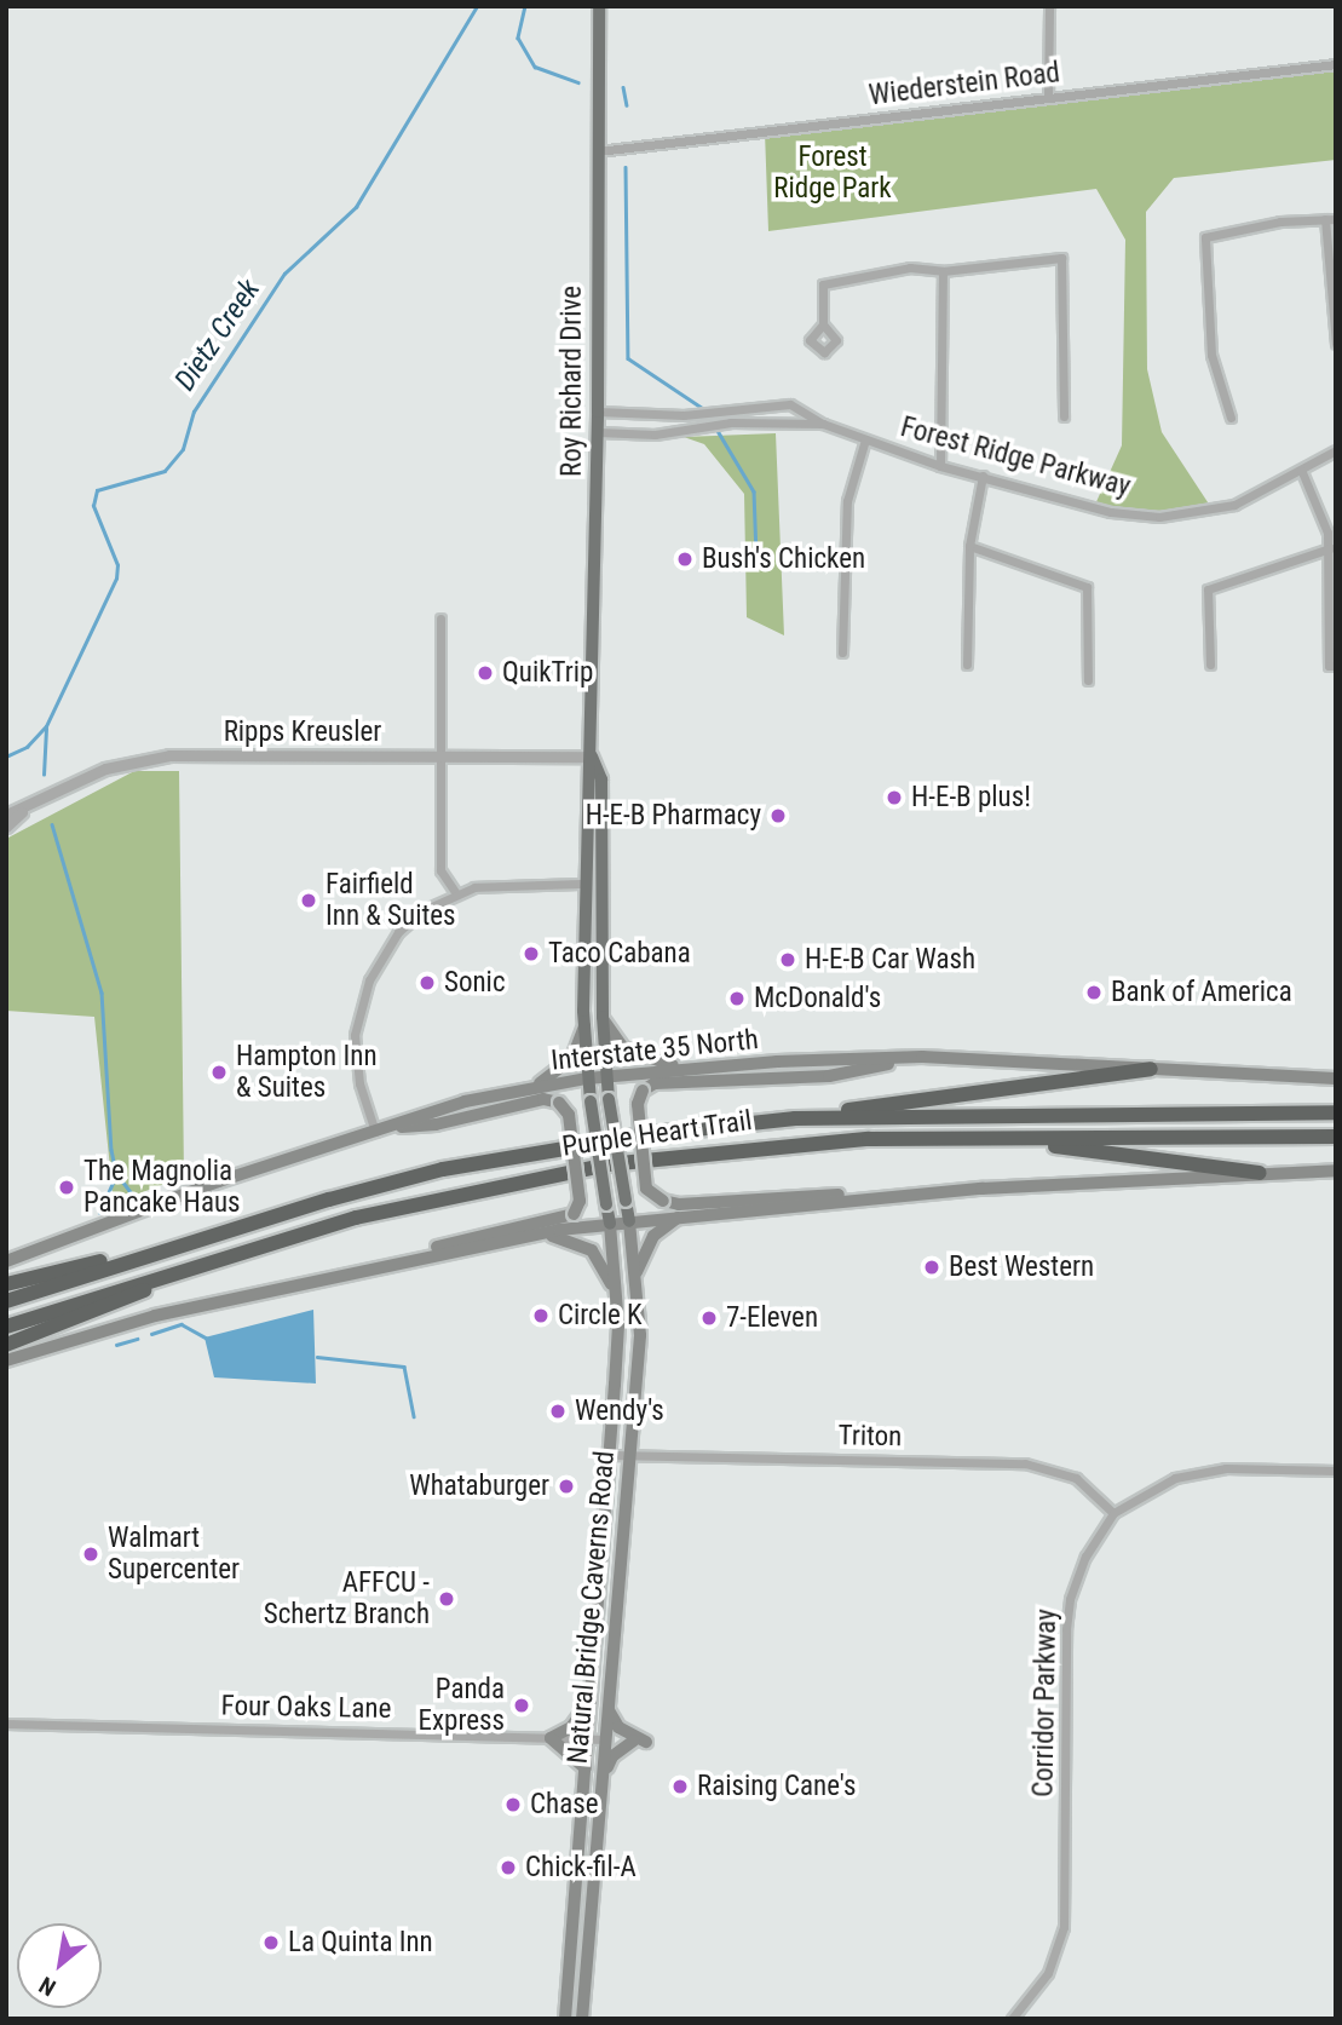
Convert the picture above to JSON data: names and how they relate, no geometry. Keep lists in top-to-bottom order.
{
  "streets": {
    "highway": ["Purple Heart Trail"],
    "main road": ["Roy Richard Drive", "Interstate 35 North", "Natural Bridge Caverns Road"],
    "street": [
      "Wiederstein Road",
      "Forest Ridge Parkway",
      "Ripps Kreusler",
      "Triton",
      "Corridor Parkway",
      "Four Oaks Lane"
    ]
  },
  "crossings": [
    ["Wiederstein Road", "Roy Richard Drive"],
    ["Roy Richard Drive", "Forest Ridge Parkway"],
    ["Roy Richard Drive", "Ripps Kreusler"],
    ["Roy Richard Drive", "Interstate 35 North"],
    ["Roy Richard Drive", "Natural Bridge Caverns Road"],
    ["Triton", "Natural Bridge Caverns Road"],
    ["Triton", "Corridor Parkway"],
    ["Natural Bridge Caverns Road", "Four Oaks Lane"]
  ],
  "water": ["Dietz Creek"],
  "parks": ["Forest Ridge Park"],
  "places": [
    "Bush's Chicken",
    "QuikTrip",
    "H-E-B plus!",
    "H-E-B Pharmacy",
    "Fairfield Inn & Suites",
    "Taco Cabana",
    "H-E-B Car Wash",
    "Sonic",
    "Bank of America",
    "McDonald's",
    "Hampton Inn & Suites",
    "The Magnolia Pancake Haus",
    "Best Western",
    "Circle K",
    "7-Eleven",
    "Wendy's",
    "Whataburger",
    "Walmart Supercenter",
    "AFFCU - Schertz Branch",
    "Panda Express",
    "Raising Cane's",
    "Chase",
    "Chick-fil-A",
    "La Quinta Inn"
  ],
  "north": "bottom left"
}
